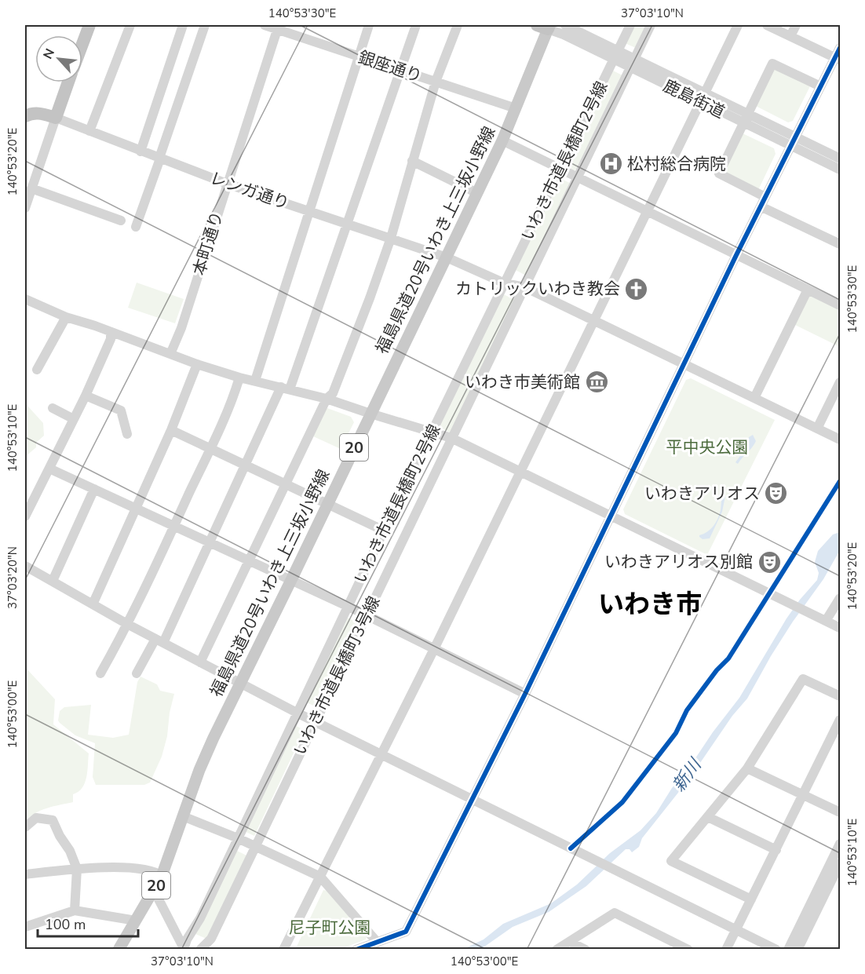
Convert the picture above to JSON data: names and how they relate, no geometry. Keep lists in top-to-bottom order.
{
  "streets": {
    "main road": ["福島県道20号いわき上三坂小野線", "20"],
    "street": [
      "銀座通り",
      "鹿島街道",
      "いわき市道長橋町2号線",
      "レンガ通り",
      "本町通り",
      "いわき市道長橋町3号線"
    ]
  },
  "crossings": [
    ["銀座通り", "福島県道20号いわき上三坂小野線"],
    ["銀座通り", "本町通り"],
    ["鹿島街道", "いわき市道長橋町2号線"],
    ["鹿島街道", "福島県道20号いわき上三坂小野線"],
    ["鹿島街道", "いわき市道長橋町3号線"],
    ["いわき市道長橋町2号線", "レンガ通り"],
    ["レンガ通り", "福島県道20号いわき上三坂小野線"],
    ["レンガ通り", "本町通り"],
    ["レンガ通り", "いわき市道長橋町3号線"]
  ],
  "districts": ["いわき市"],
  "water": ["新川"],
  "parks": ["平中央公園", "尼子町公園"],
  "places": {
    "hospital": ["松村総合病院"],
    "church": ["カトリックいわき教会"],
    "museum": ["いわき市美術館"],
    "theatre": ["いわきアリオス", "いわきアリオス別館"]
  },
  "scale_bar": "100 m",
  "north": "top left",
  "coordinates": [
    "140°53'30\"E",
    "37°03'10\"N",
    "140°53'20\"E",
    "140°53'10\"E",
    "37°03'20\"N",
    "140°53'00\"E"
  ]
}
